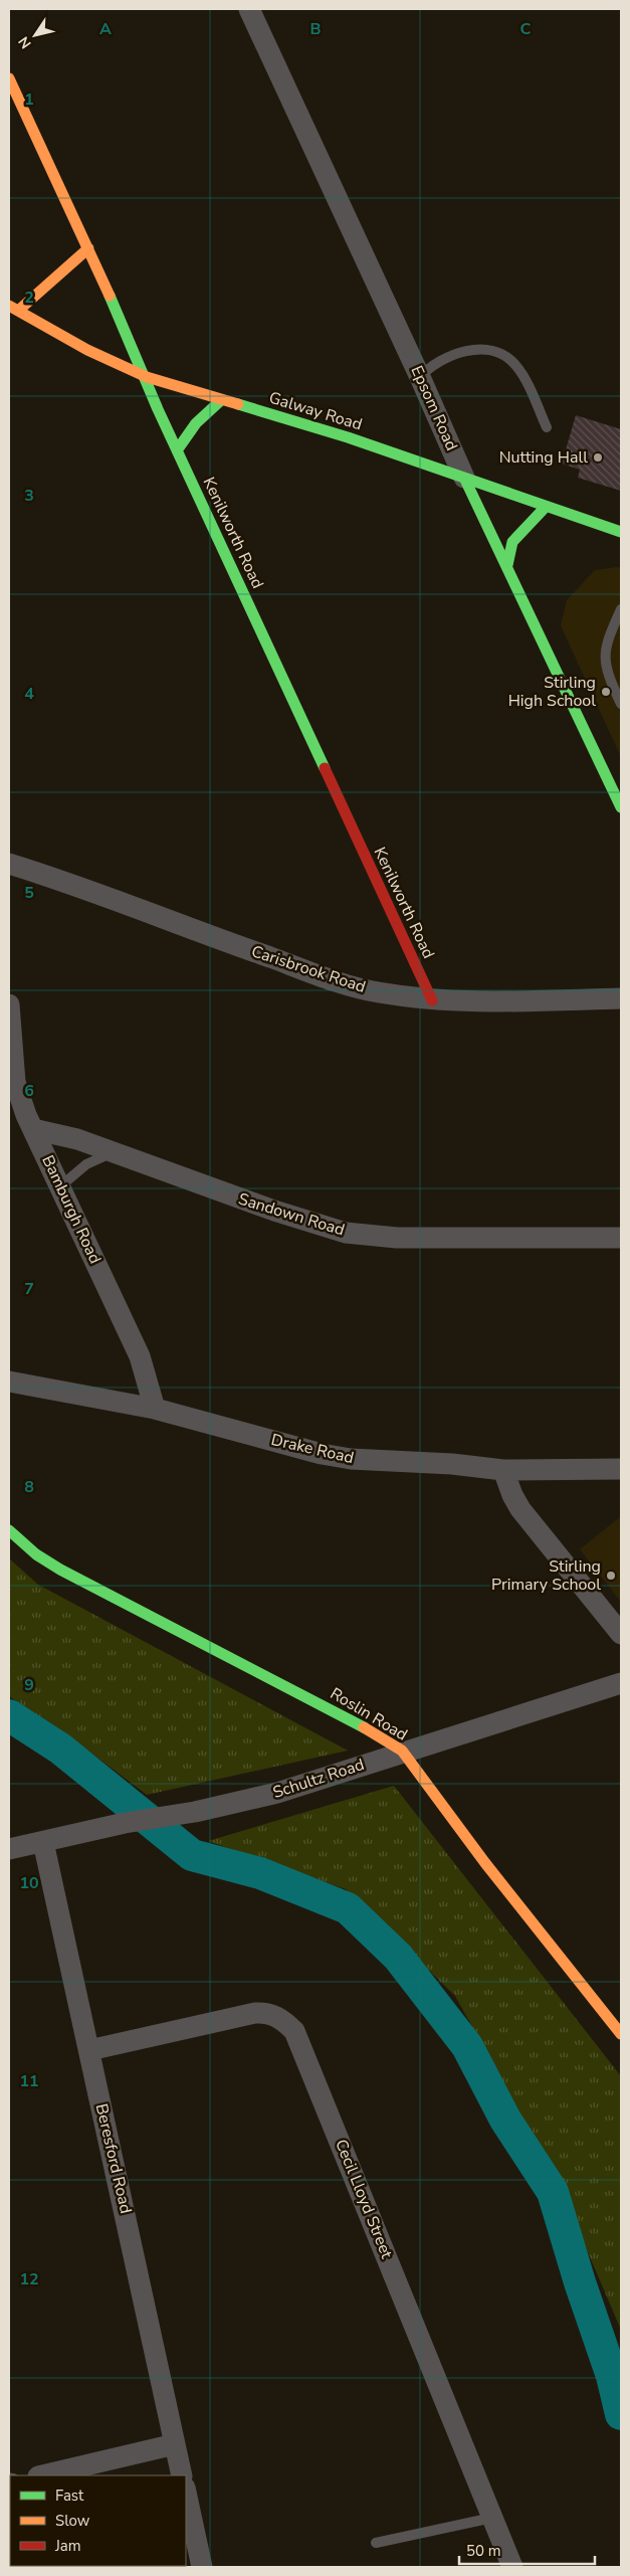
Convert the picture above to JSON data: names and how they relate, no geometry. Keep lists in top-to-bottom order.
{
  "streets": {
    "street": [
      "Epsom Road",
      "Galway Road",
      "Kenilworth Road",
      "Carisbrook Road",
      "Bamburgh Road",
      "Sandown Road",
      "Drake Road",
      "Roslin Road",
      "Schultz Road",
      "Beresford Road",
      "Cecil Lloyd Street"
    ]
  },
  "crossings": [
    ["Epsom Road", "Galway Road"],
    ["Galway Road", "Kenilworth Road"],
    ["Kenilworth Road", "Carisbrook Road"],
    ["Bamburgh Road", "Sandown Road"],
    ["Bamburgh Road", "Drake Road"],
    ["Roslin Road", "Schultz Road"],
    ["Schultz Road", "Beresford Road"],
    ["Beresford Road", "Cecil Lloyd Street"]
  ],
  "places": ["Nutting Hall", "Stirling High School", "Stirling Primary School"],
  "legend": ["Fast", "Slow", "Jam"],
  "scale_bar": "50 m",
  "north": "bottom left",
  "grid": {
    "columns": ["A", "B", "C"],
    "rows": [
      "1",
      "2",
      "3",
      "4",
      "5",
      "6",
      "7",
      "8",
      "9",
      "10",
      "11",
      "12"
    ]
  }
}
